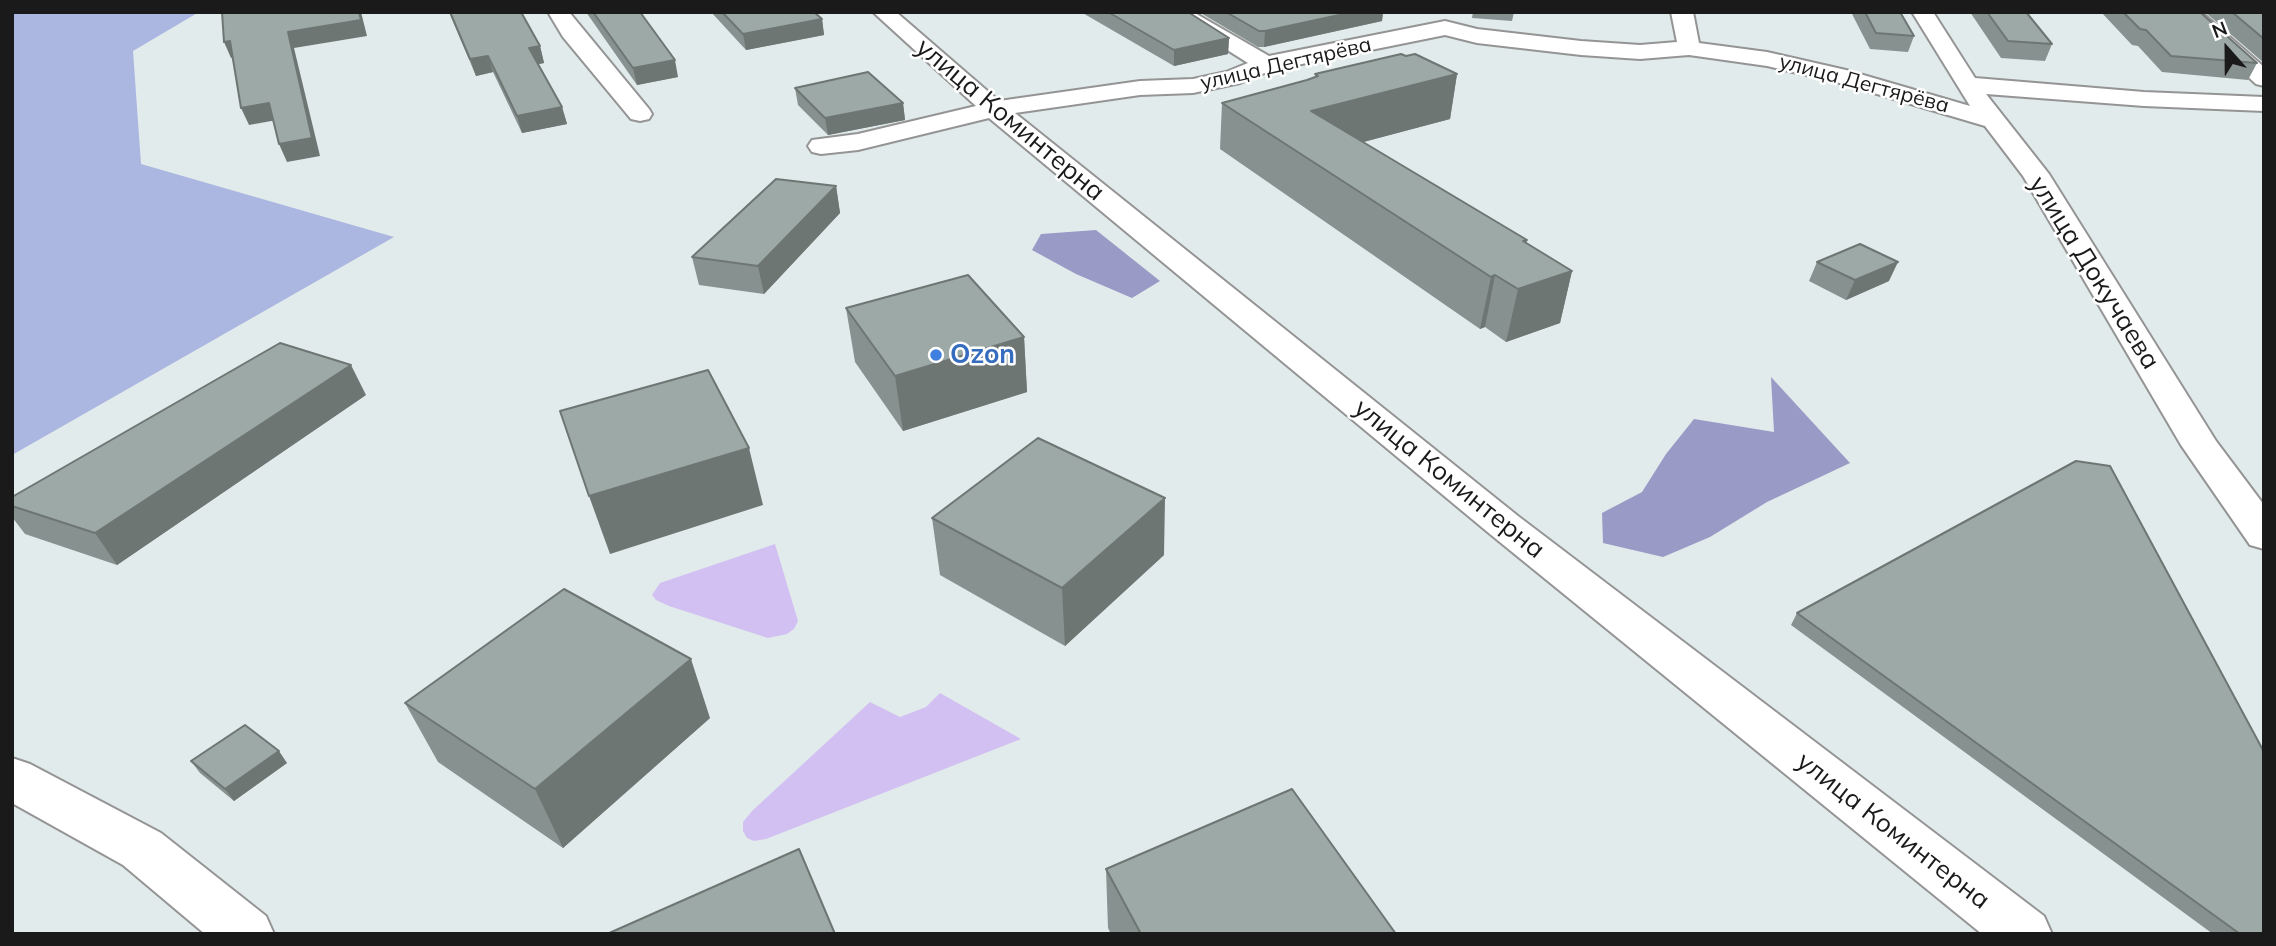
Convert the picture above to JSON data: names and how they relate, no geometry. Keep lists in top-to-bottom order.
{
  "streets": {
    "street": ["улица Дегтярёва", "улица Коминтерна", "улица Докучаева"]
  },
  "crossings": [
    ["улица Дегтярёва", "улица Коминтерна"],
    ["улица Дегтярёва", "улица Докучаева"]
  ],
  "places": ["Ozon"],
  "north": "top"
}
